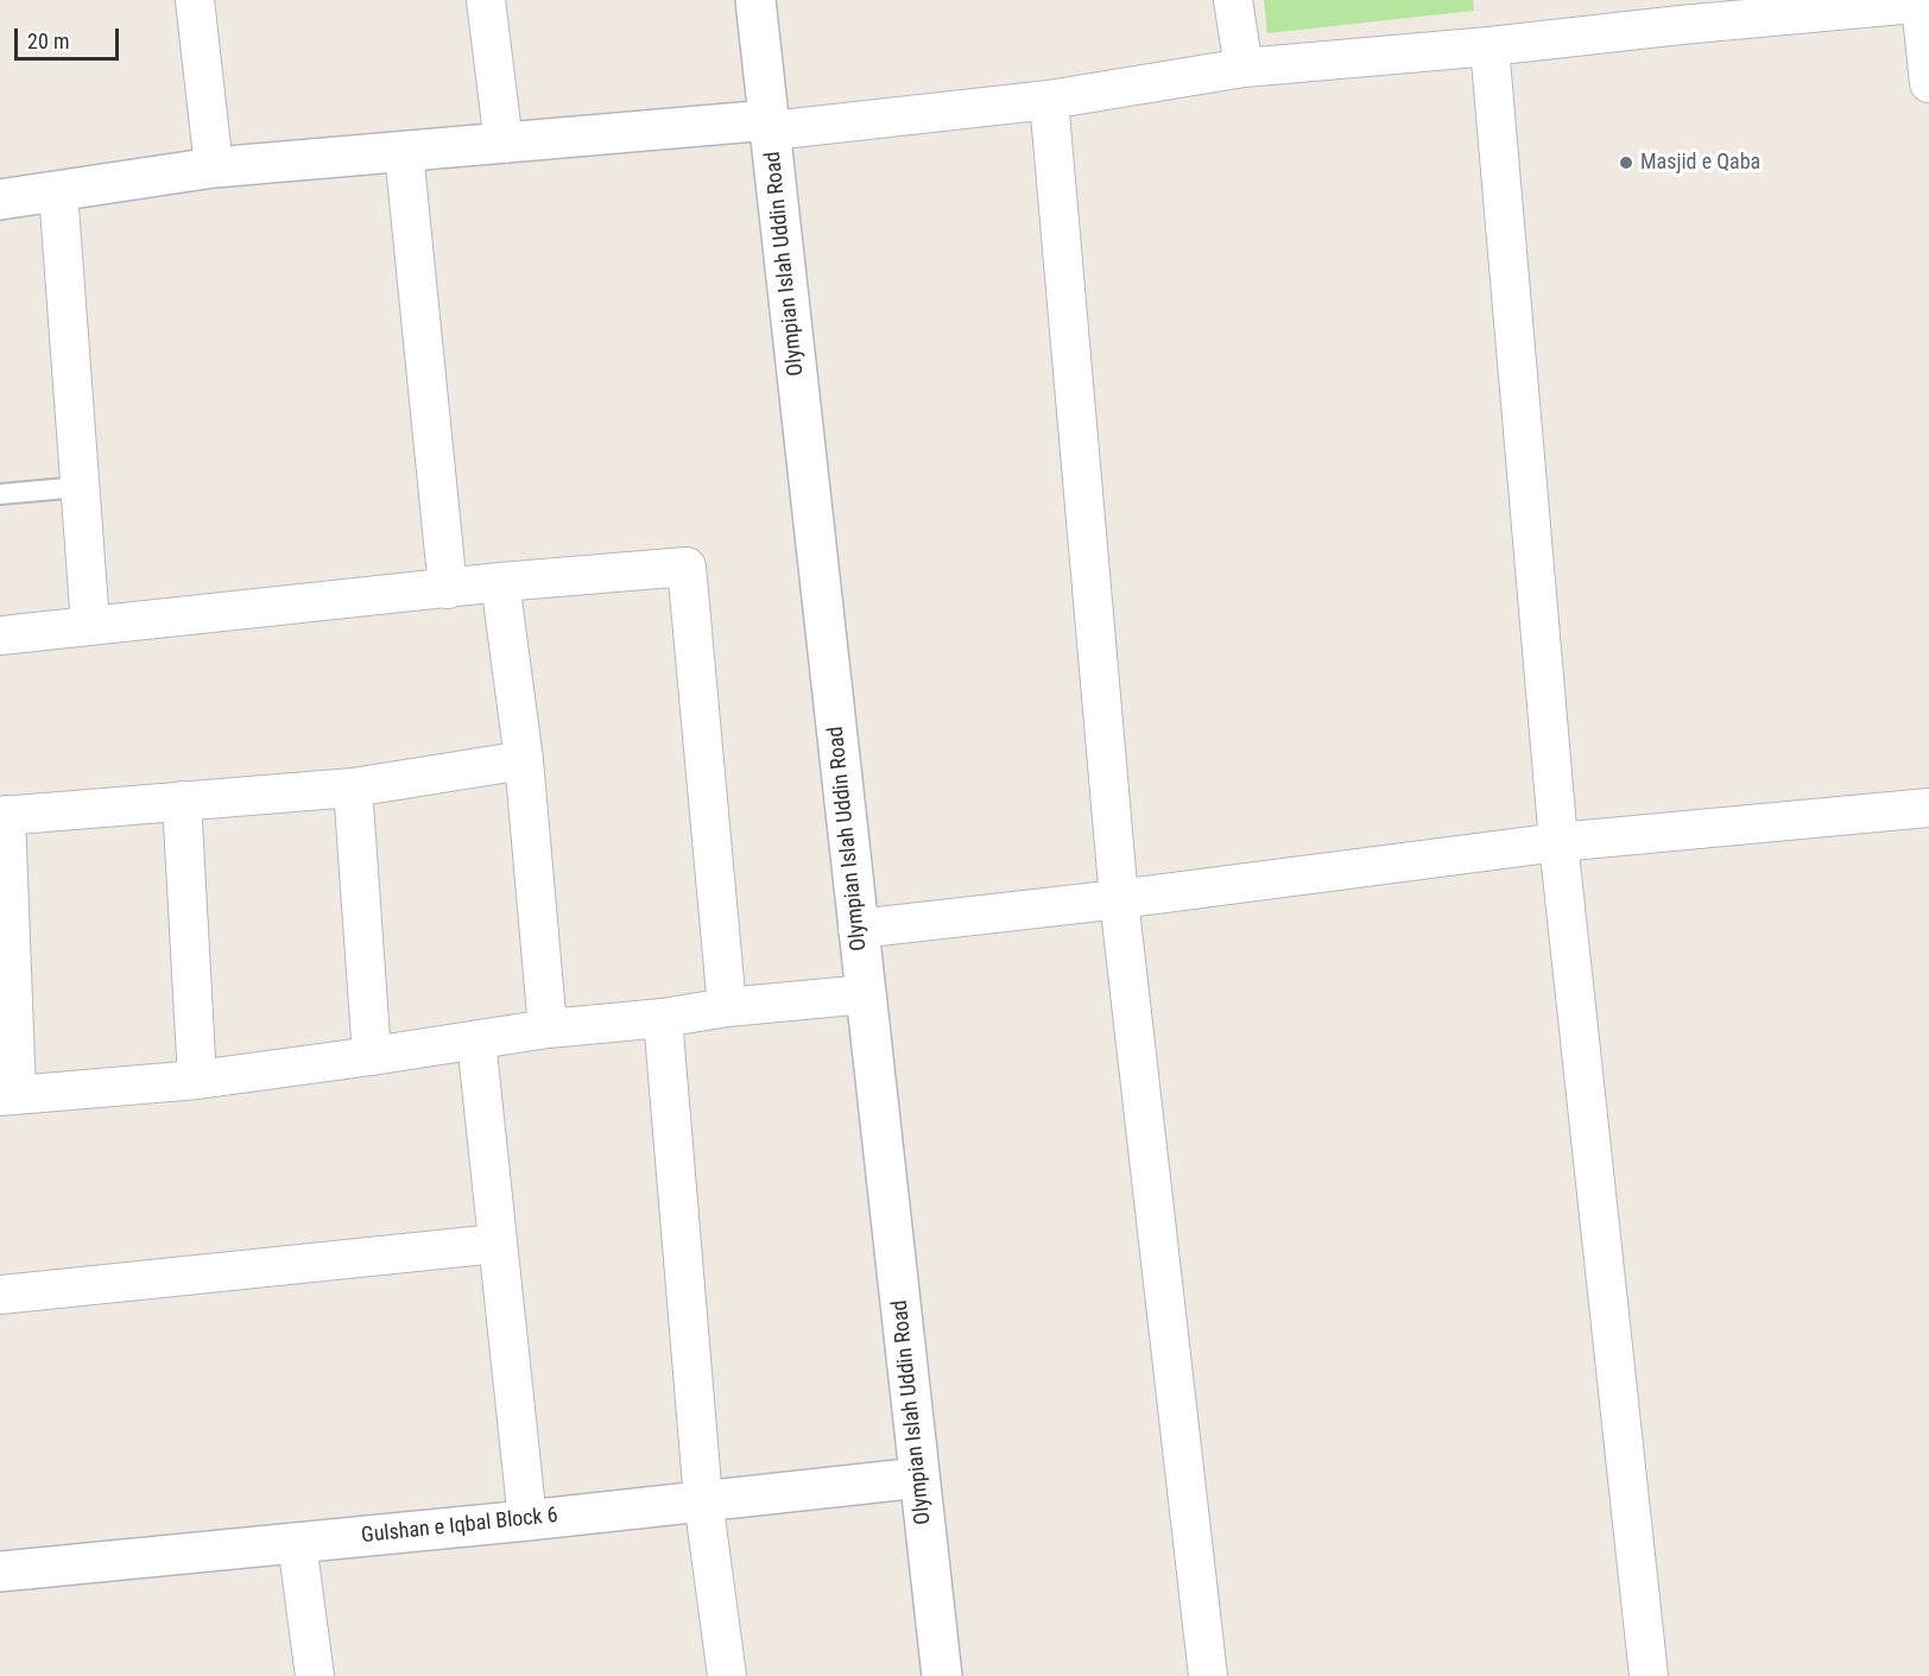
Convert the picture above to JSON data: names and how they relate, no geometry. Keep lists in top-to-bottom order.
{
  "streets": {
    "street": ["Olympian Islah Uddin Road", "Gulshan e Iqbal Block 6"]
  },
  "crossings": [
    ["Olympian Islah Uddin Road", "Gulshan e Iqbal Block 6"]
  ],
  "places": ["Masjid e Qaba"],
  "scale_bar": "20 m"
}
